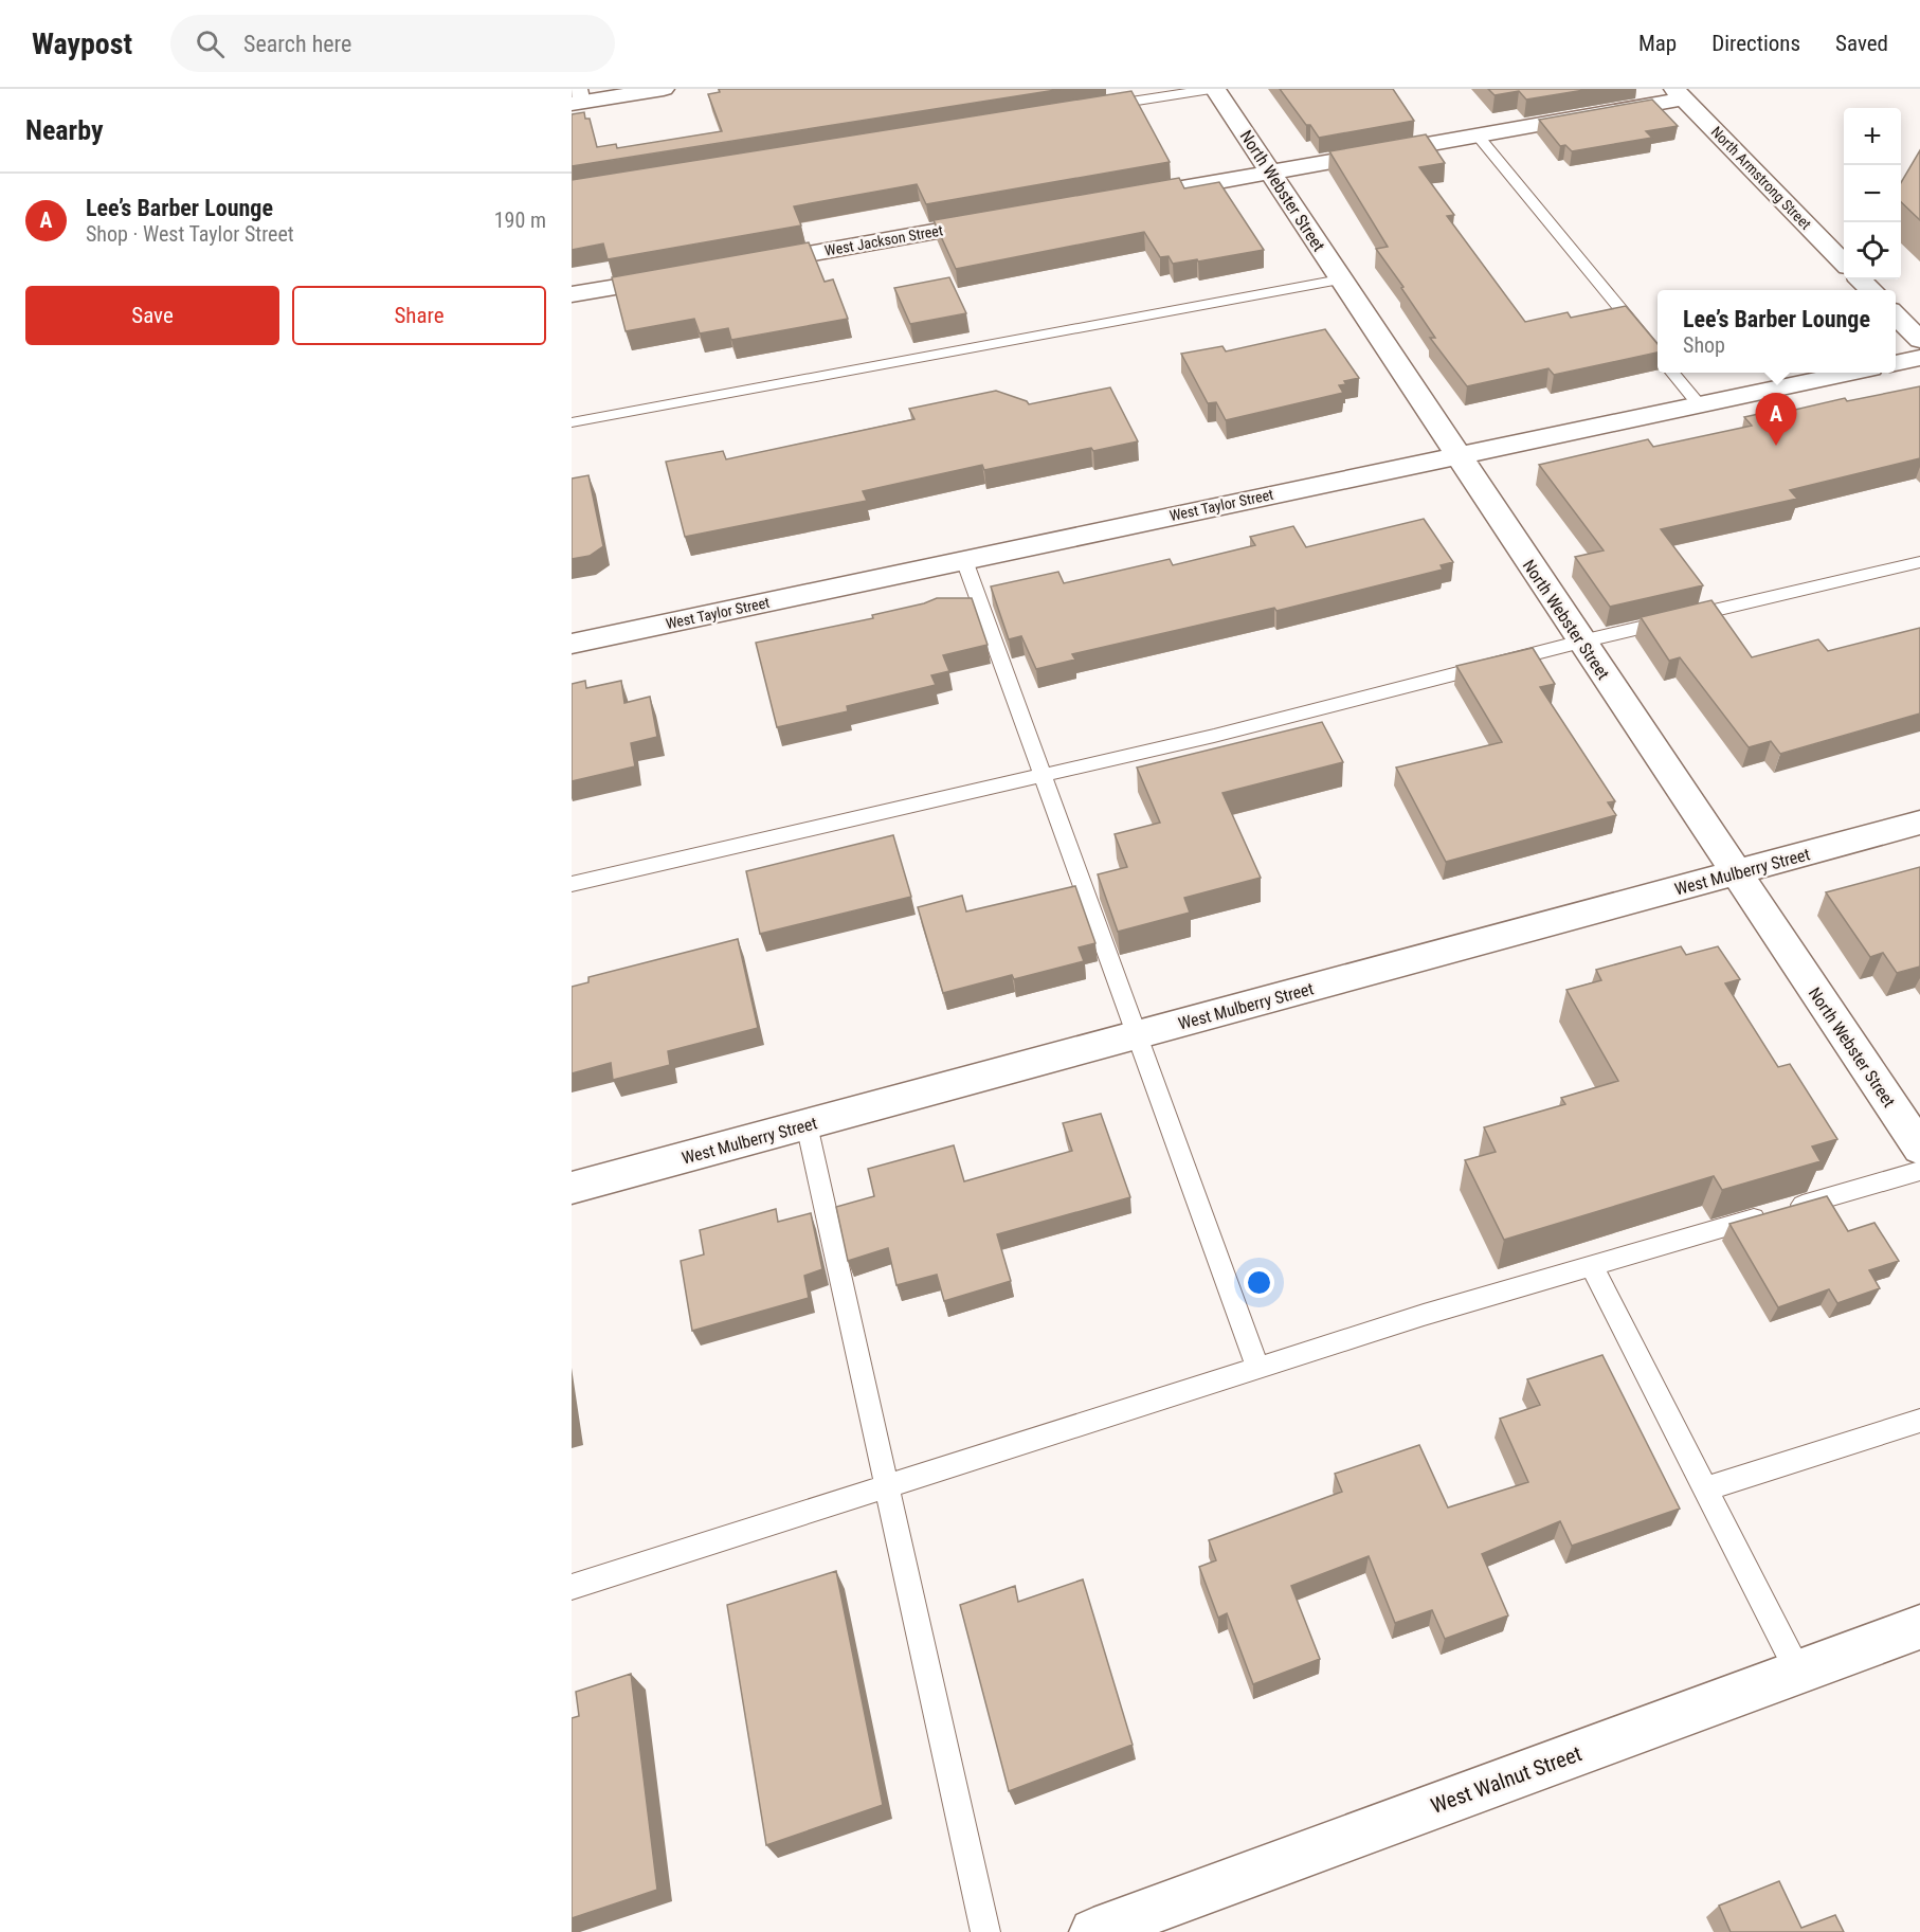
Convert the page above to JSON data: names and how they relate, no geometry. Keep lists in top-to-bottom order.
{
  "streets": {
    "street": [
      "North Armstrong Street",
      "North Webster Street",
      "West Jackson Street",
      "West Taylor Street",
      "West Mulberry Street",
      "West Walnut Street"
    ]
  },
  "crossings": [
    ["North Webster Street", "West Taylor Street"],
    ["North Webster Street", "West Mulberry Street"]
  ],
  "page": {
    "header": "Waypost",
    "search": "Search here",
    "nav": ["Map", "Directions", "Saved"],
    "heading": "Nearby",
    "map_buttons": ["+", "−"],
    "list": [
      {
        "mark": "A",
        "name": "Lee’s Barber Lounge",
        "note": "Shop · West Taylor Street",
        "value": "190 m"
      }
    ],
    "buttons": ["Save", "Share"],
    "popup": ["Lee’s Barber Lounge", "Shop"],
    "pins": "A"
  }
}
